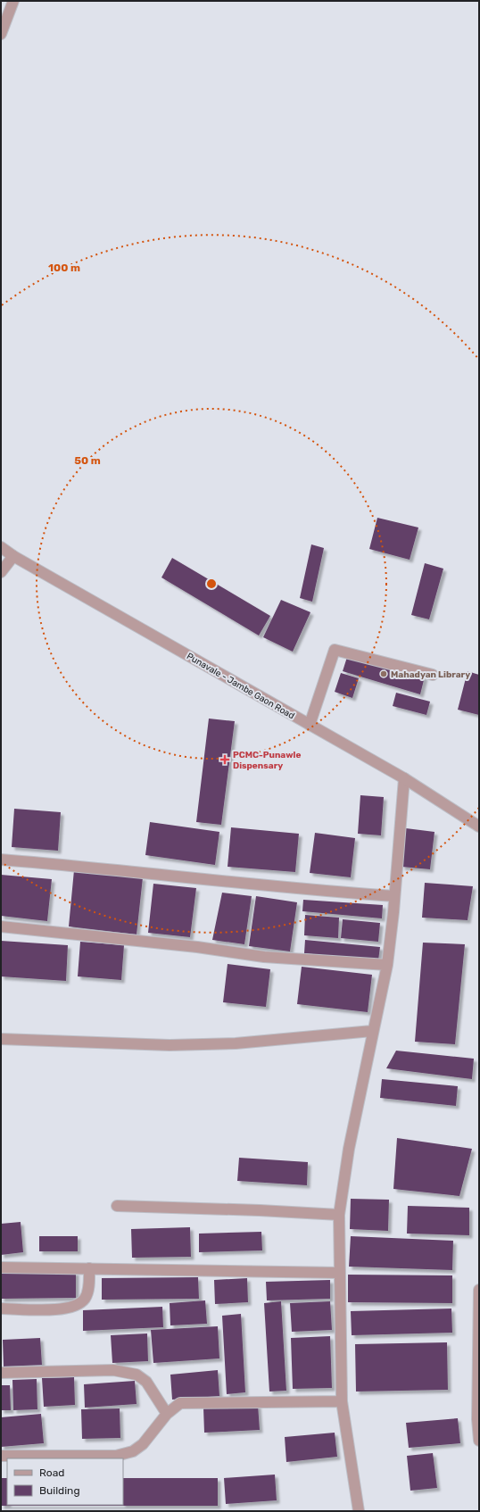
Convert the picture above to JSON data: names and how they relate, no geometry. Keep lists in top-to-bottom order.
{
  "streets": {
    "street": ["Punavale - Jambe Gaon Road"]
  },
  "places": {
    "other": ["Mahadyan Library"],
    "health": ["PCMC-Punawle Dispensary"]
  },
  "legend": ["Road", "Building"],
  "rings": ["100 m", "50 m"]
}
